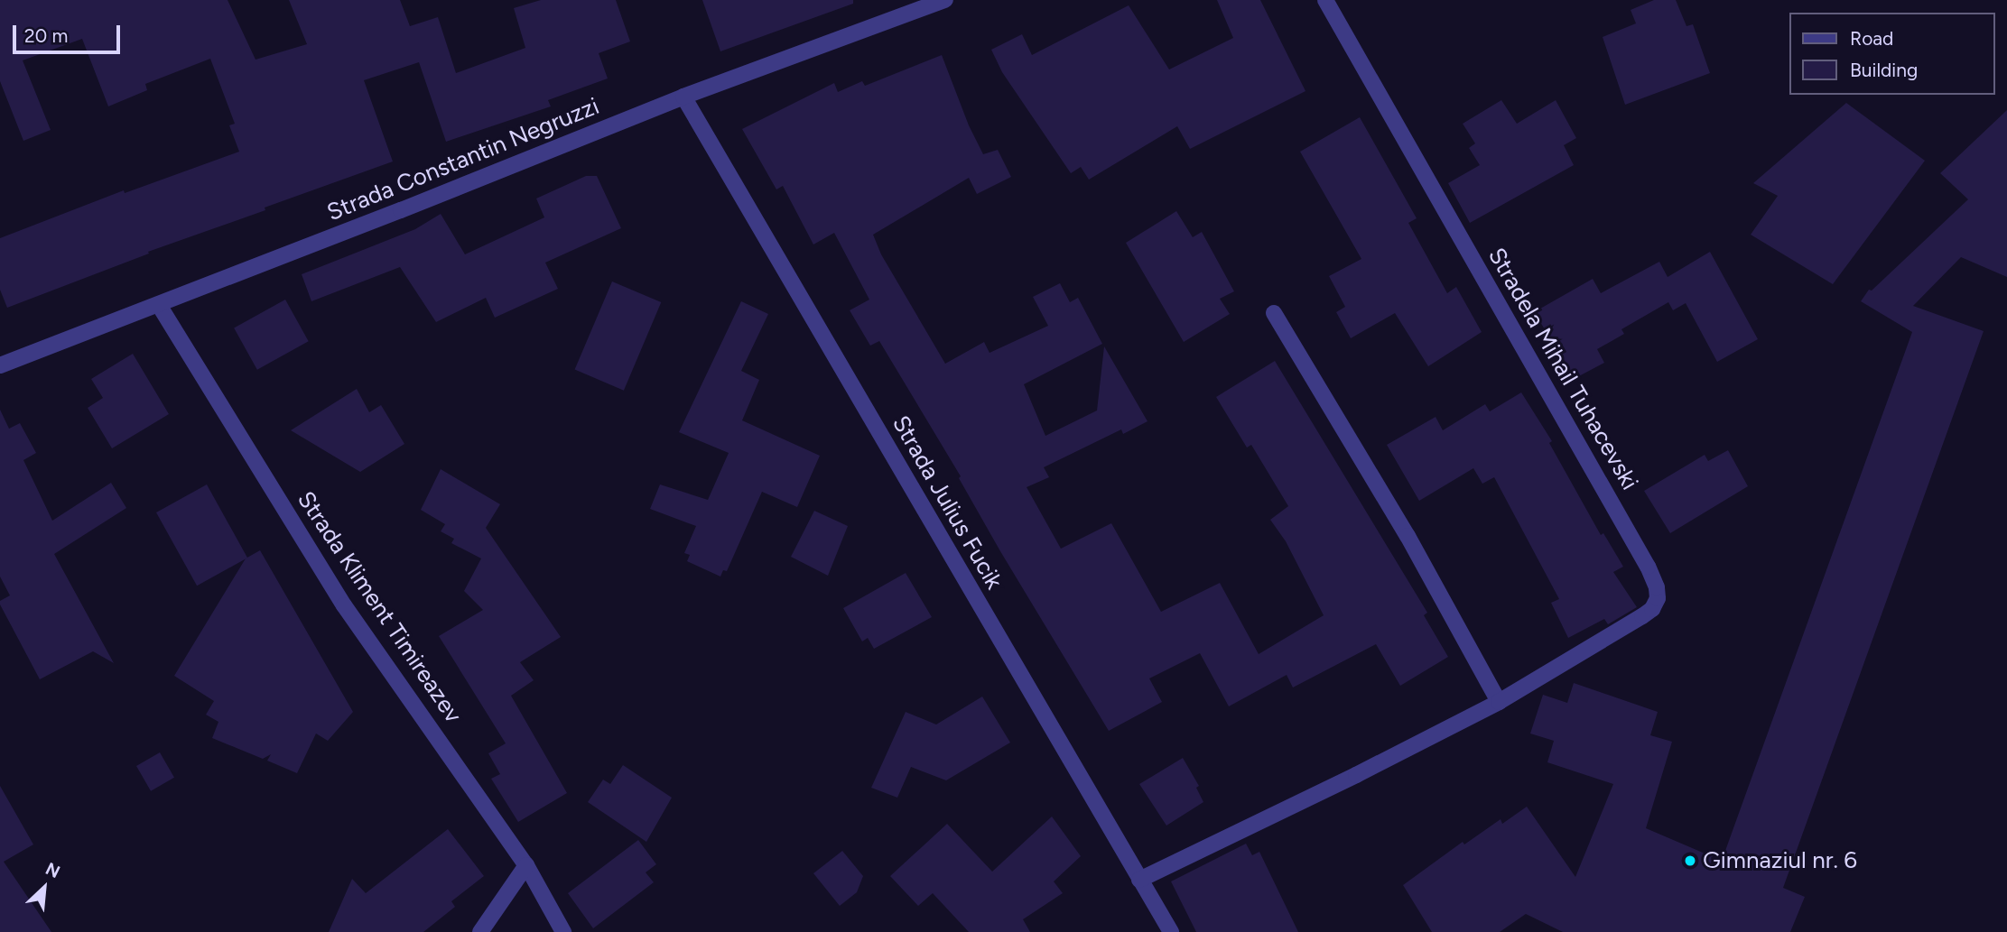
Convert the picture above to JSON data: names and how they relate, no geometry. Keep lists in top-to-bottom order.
{
  "streets": {
    "street": [
      "Strada Constantin Negruzzi",
      "Stradela Mihail Tuhacevski",
      "Strada Julius Fucik",
      "Strada Kliment Timireazev"
    ]
  },
  "crossings": [
    ["Strada Constantin Negruzzi", "Strada Julius Fucik"],
    ["Strada Constantin Negruzzi", "Strada Kliment Timireazev"],
    ["Stradela Mihail Tuhacevski", "Strada Julius Fucik"]
  ],
  "places": ["Gimnaziul nr. 6"],
  "legend": ["Road", "Building"],
  "scale_bar": "20 m",
  "north": "top right"
}
